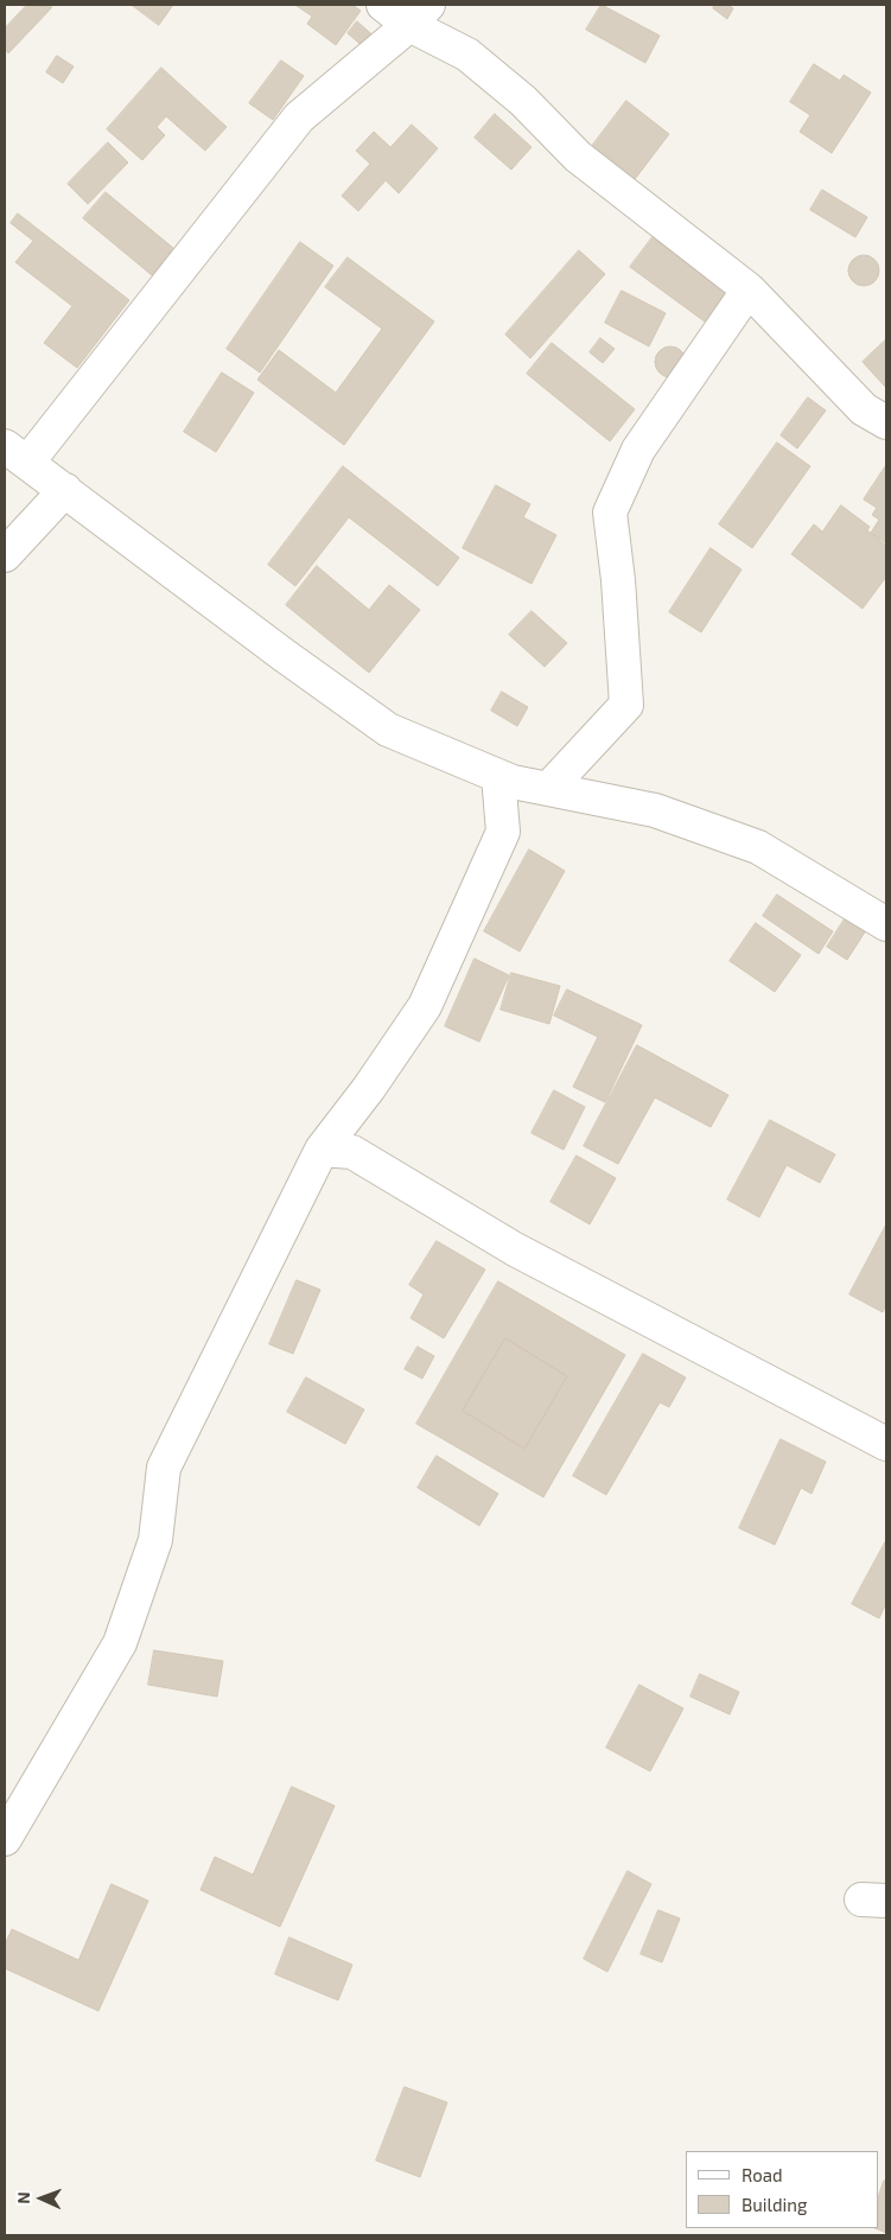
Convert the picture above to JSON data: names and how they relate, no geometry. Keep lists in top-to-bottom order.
{
  "legend": ["Road", "Building"],
  "north": "left"
}
